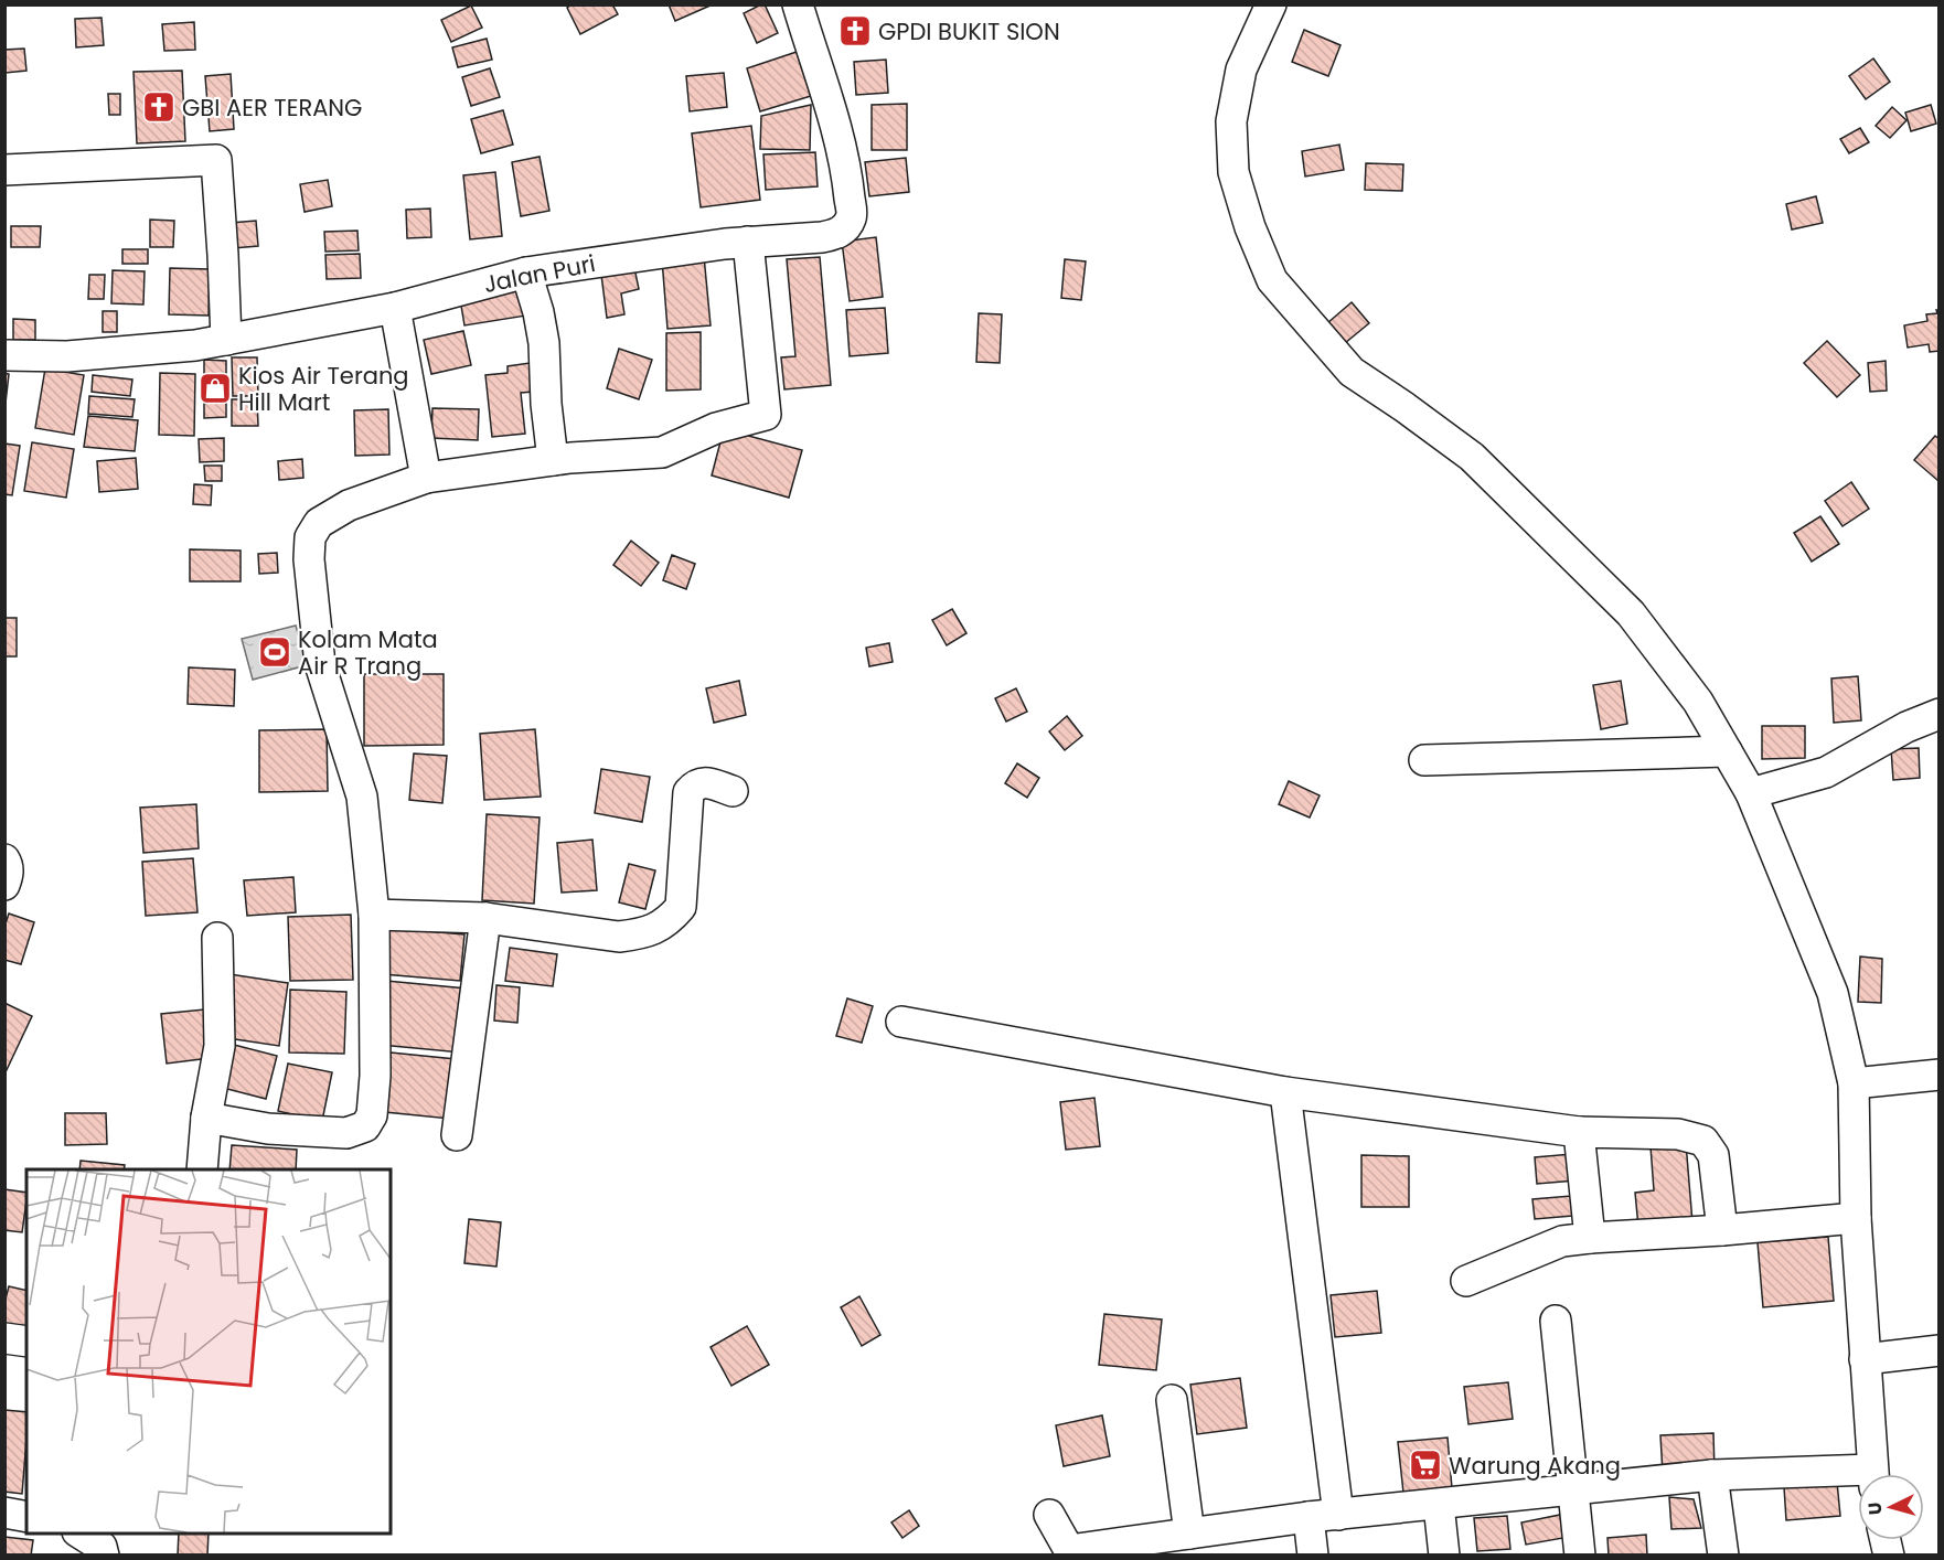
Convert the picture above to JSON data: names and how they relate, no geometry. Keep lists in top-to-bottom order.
{
  "streets": {
    "street": ["Jalan Puri"]
  },
  "places": {
    "church": ["GPDI BUKIT SION", "GBI AER TERANG"],
    "shop": ["Kios Air Terang Hill Mart"],
    "sports": ["Kolam Mata Air R Trang"],
    "supermarket": ["Warung Akang"]
  },
  "north": "left"
}
